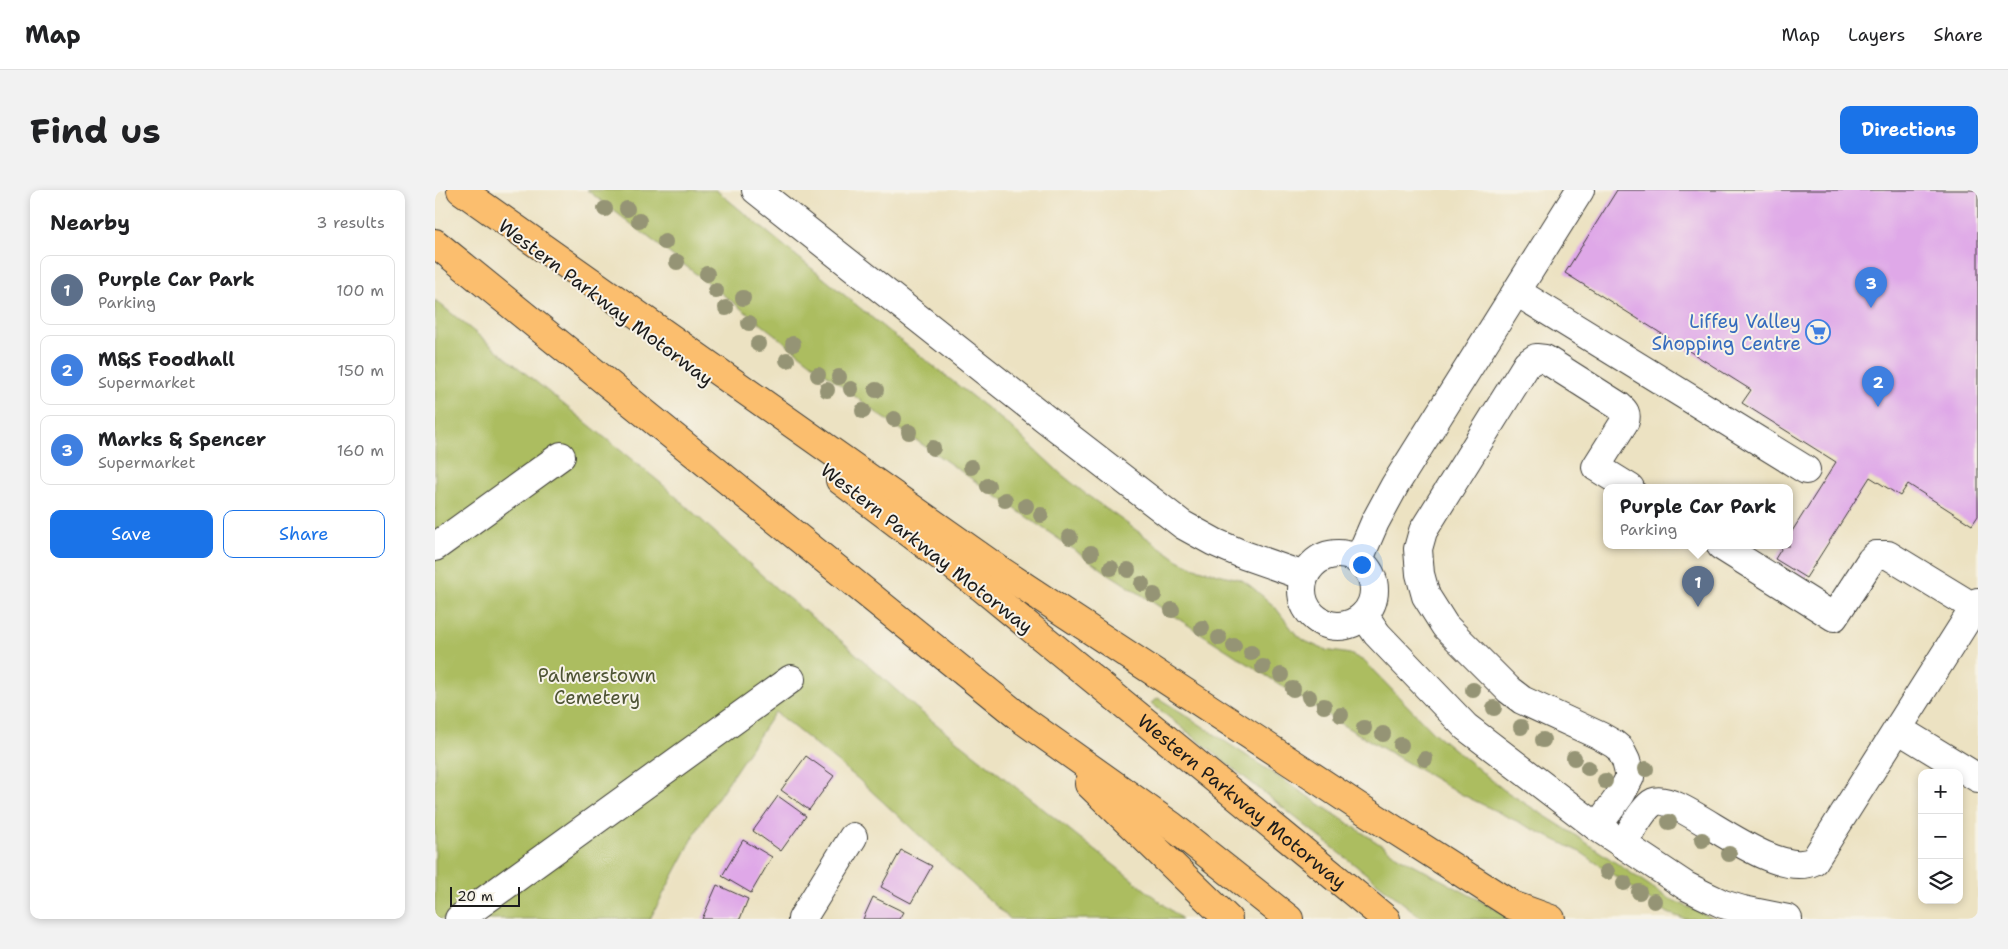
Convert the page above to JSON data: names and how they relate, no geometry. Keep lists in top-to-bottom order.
{
  "streets": {
    "highway": ["Western Parkway Motorway"]
  },
  "parks": ["Palmerstown Cemetery"],
  "places": {
    "supermarket": ["Liffey Valley Shopping Centre"]
  },
  "scale_bar": "20 m",
  "page": {
    "header": "Map",
    "nav": ["Map", "Layers", "Share"],
    "buttons": [
      "Directions",
      ["Save", "Share"]
    ],
    "title": "Find us",
    "heading": ["Nearby", "3 results"],
    "list": [
      {
        "mark": "1",
        "name": "Purple Car Park",
        "note": "Parking",
        "value": "100 m"
      },
      {
        "mark": "2",
        "name": "M&S Foodhall",
        "note": "Supermarket",
        "value": "150 m"
      },
      {
        "mark": "3",
        "name": "Marks & Spencer",
        "note": "Supermarket",
        "value": "160 m"
      }
    ],
    "pins": ["3", "2", "1"],
    "popup": ["Purple Car Park", "Parking"],
    "map_buttons": ["+", "−"],
    "scale": "20 m"
  }
}
